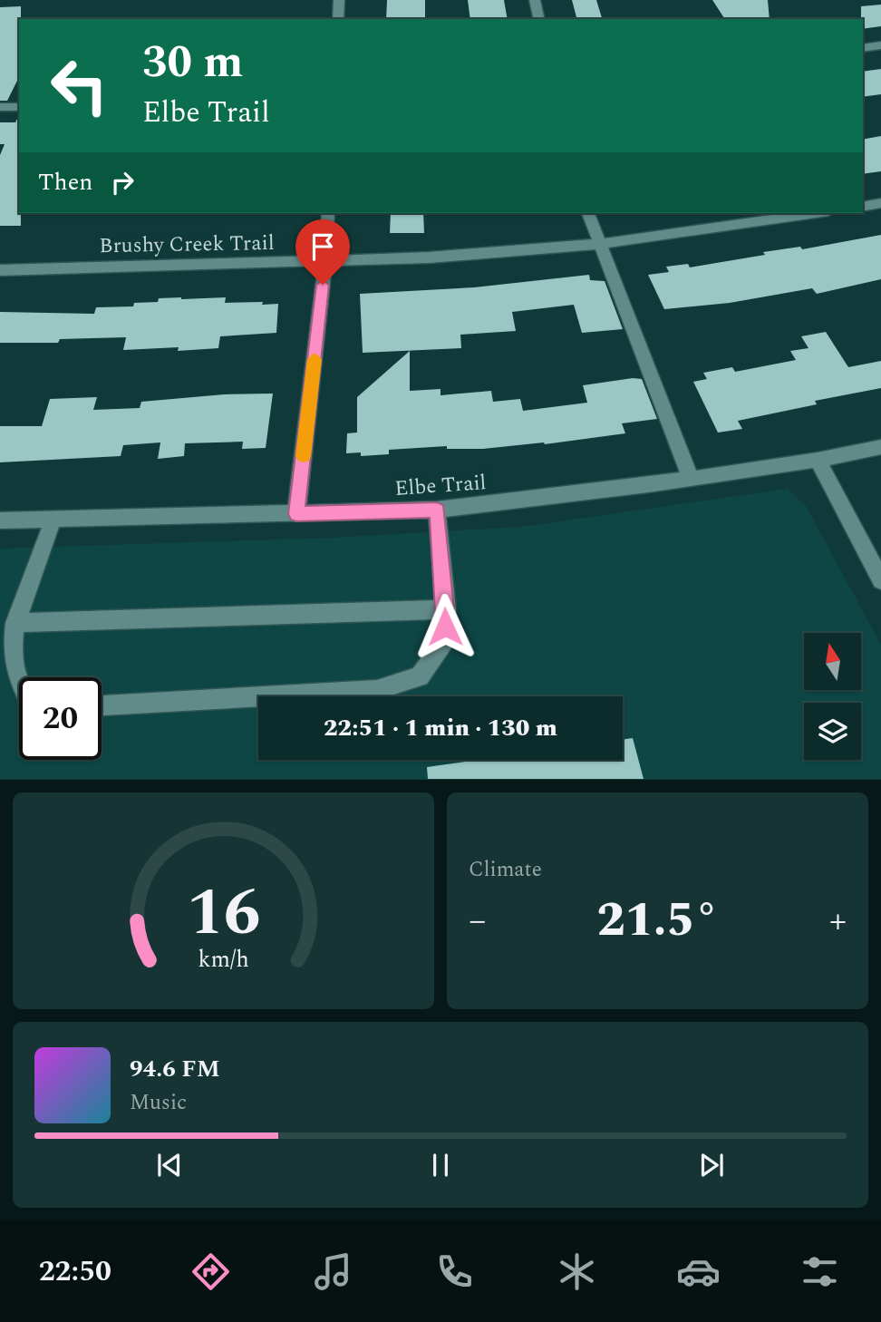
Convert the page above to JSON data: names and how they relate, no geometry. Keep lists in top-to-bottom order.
{
  "streets": {
    "street": ["Brushy Creek Trail", "Elbe Trail"]
  },
  "north": "top",
  "page": {
    "turn": ["30 m", "Elbe Trail"],
    "then": "Then",
    "limit": "20",
    "trip": "22:51 · 1 min · 130 m",
    "tile": "Climate",
    "heat": ["−", "21.5°", "+"],
    "song": ["94.6 FM", "Music"],
    "tabs": "22:50",
    "gauge": ["16", "km/h"]
  }
}
